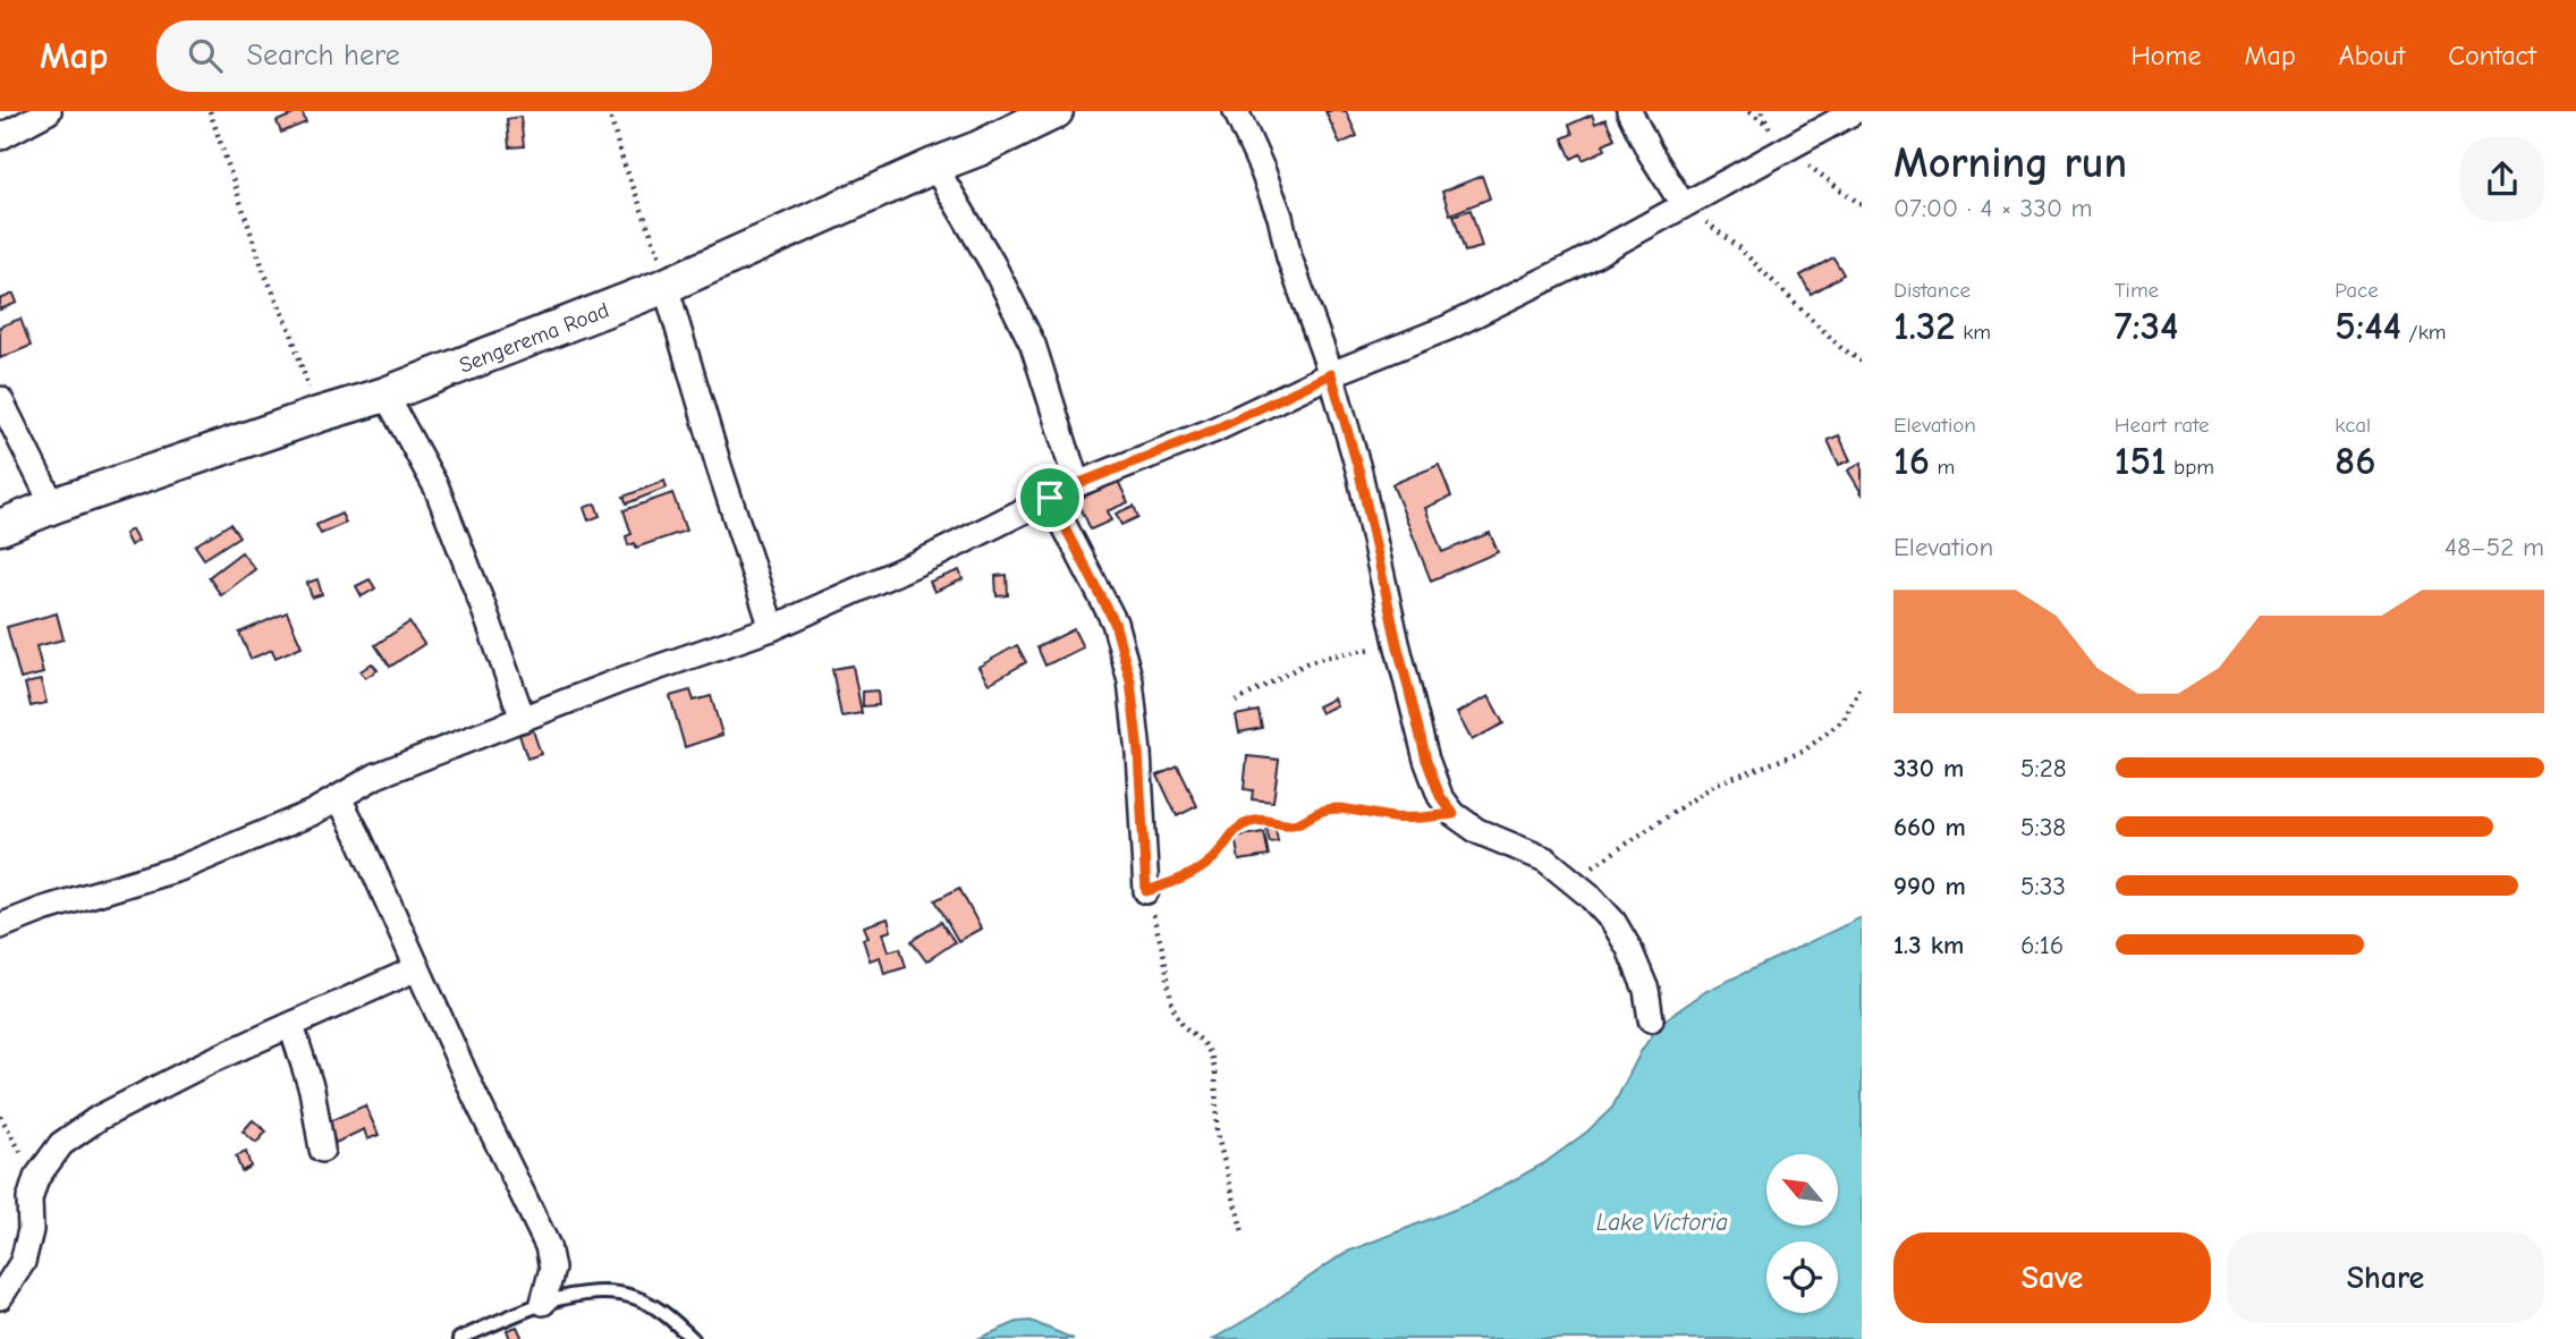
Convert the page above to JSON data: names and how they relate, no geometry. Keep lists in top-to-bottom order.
{
  "streets": {
    "main road": ["Sengerema Road"]
  },
  "water": ["Lake Victoria"],
  "north": "top left",
  "page": {
    "header": "Map",
    "search": "Search here",
    "nav": [
      "Home",
      "Map",
      "About",
      "Contact"
    ],
    "heading": ["Morning run", "07:00 · 4 × 330 m"],
    "stats": [
      ["Distance", "1.32 km"],
      ["Time", "7:34"],
      ["Pace", "5:44 /km"],
      ["Elevation", "16 m"],
      ["Heart rate", "151 bpm"],
      ["kcal", "86"]
    ],
    "chart": ["Elevation", "48–52 m"],
    "list": [
      {
        "name": "330 m",
        "note": "5:28"
      },
      {
        "name": "660 m",
        "note": "5:38"
      },
      {
        "name": "990 m",
        "note": "5:33"
      },
      {
        "name": "1.3 km",
        "note": "6:16"
      }
    ],
    "buttons": ["Save", "Share"]
  }
}
